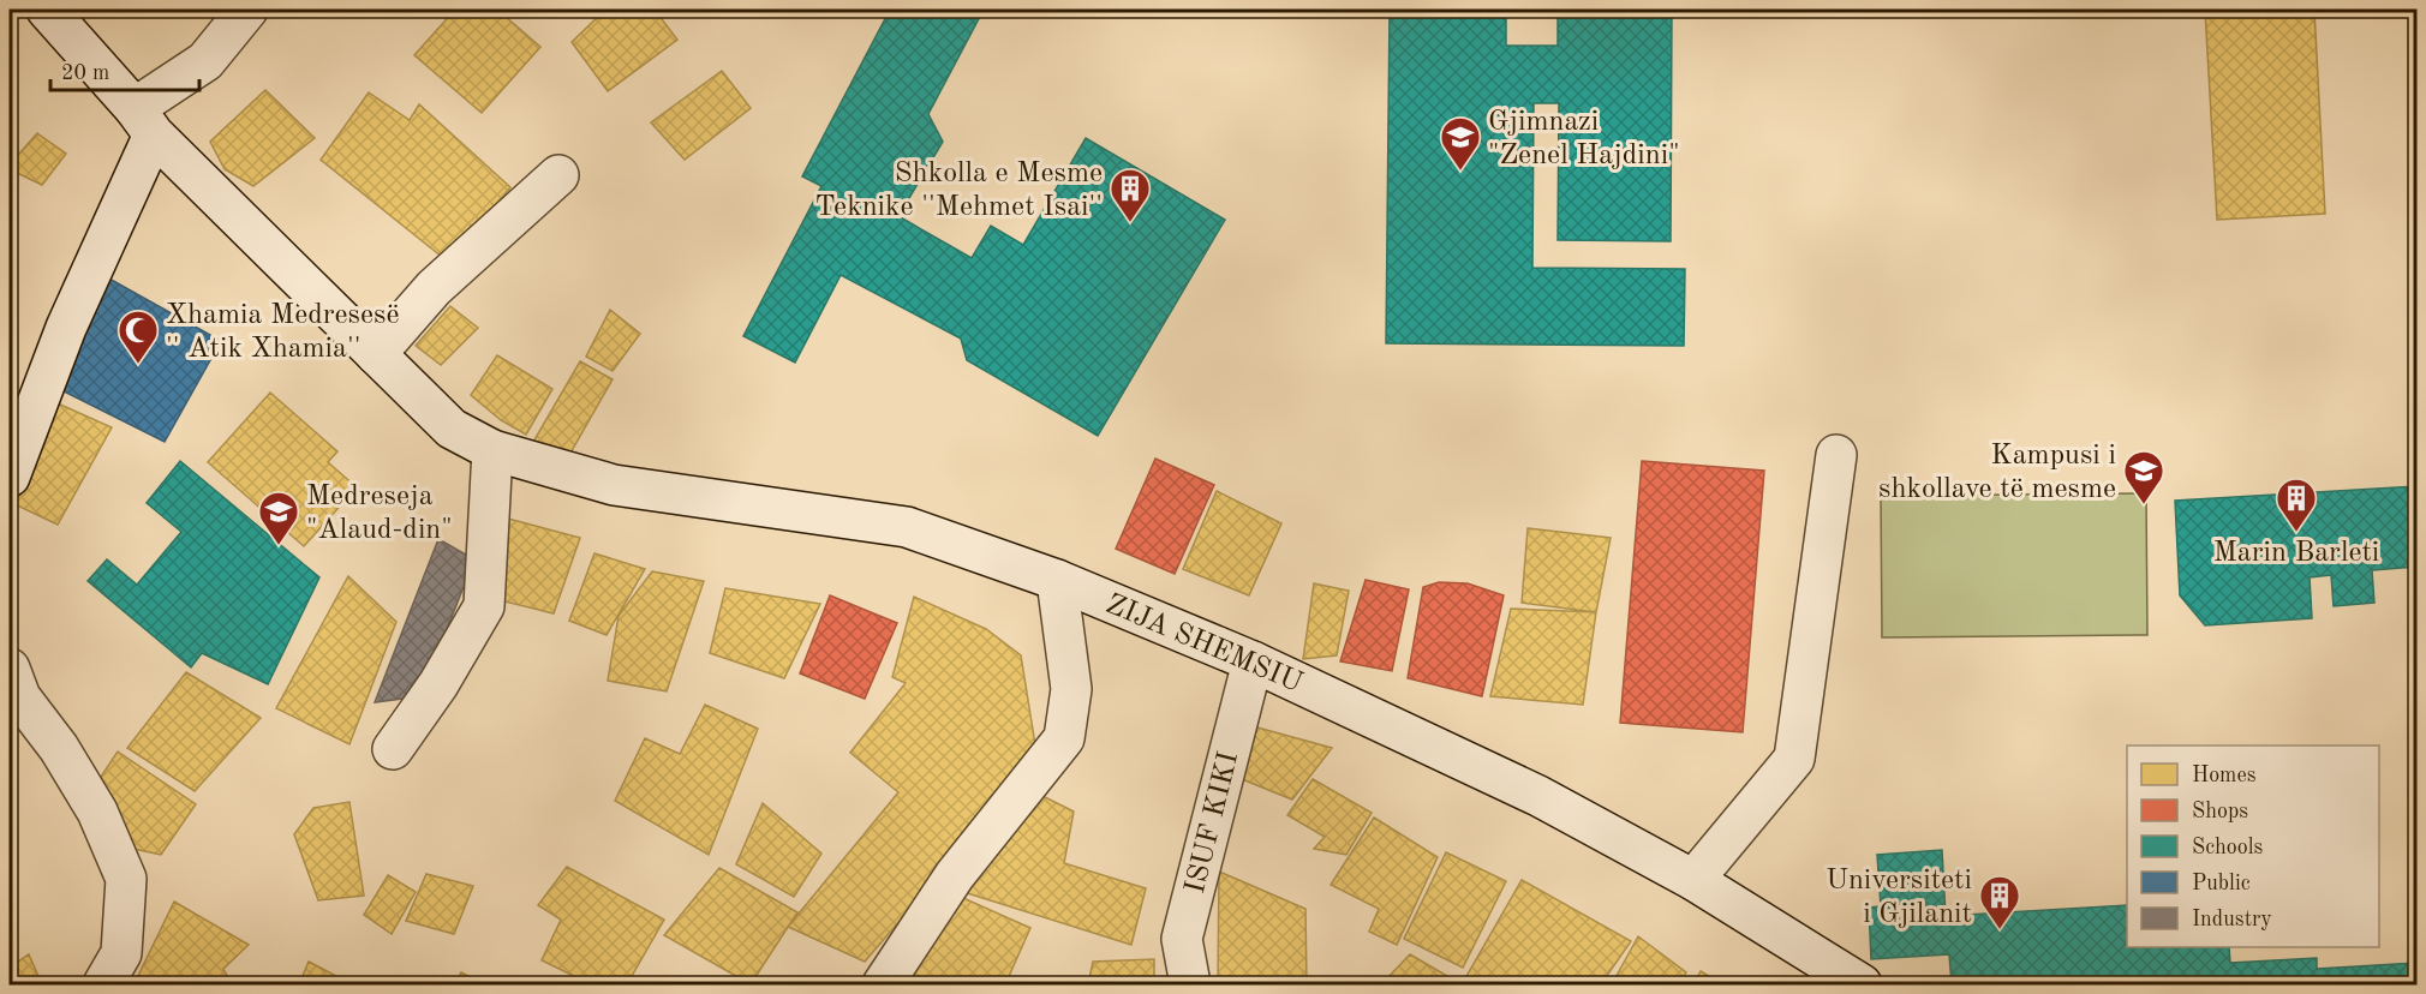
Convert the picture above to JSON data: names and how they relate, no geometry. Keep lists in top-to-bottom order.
{
  "streets": {
    "street": ["ZIJA SHEMSIU", "ISUF KIKI"]
  },
  "crossings": [
    ["ZIJA SHEMSIU", "ISUF KIKI"]
  ],
  "places": {
    "school or university": ["Gjimnazi \"Zenel Hajdini\"", "Kampusi i shkollave të mesme", "Medreseja \"Alaud-din\""],
    "building": ["Shkolla e Mesme Teknike ''Mehmet Isai''", "Marin Barleti", "Universiteti i Gjilanit"],
    "mosque": ["Xhamia Medresesë '' Atik Xhamia''"]
  },
  "legend": [
    "Homes",
    "Shops",
    "Schools",
    "Public",
    "Industry"
  ],
  "scale_bar": "20 m"
}
